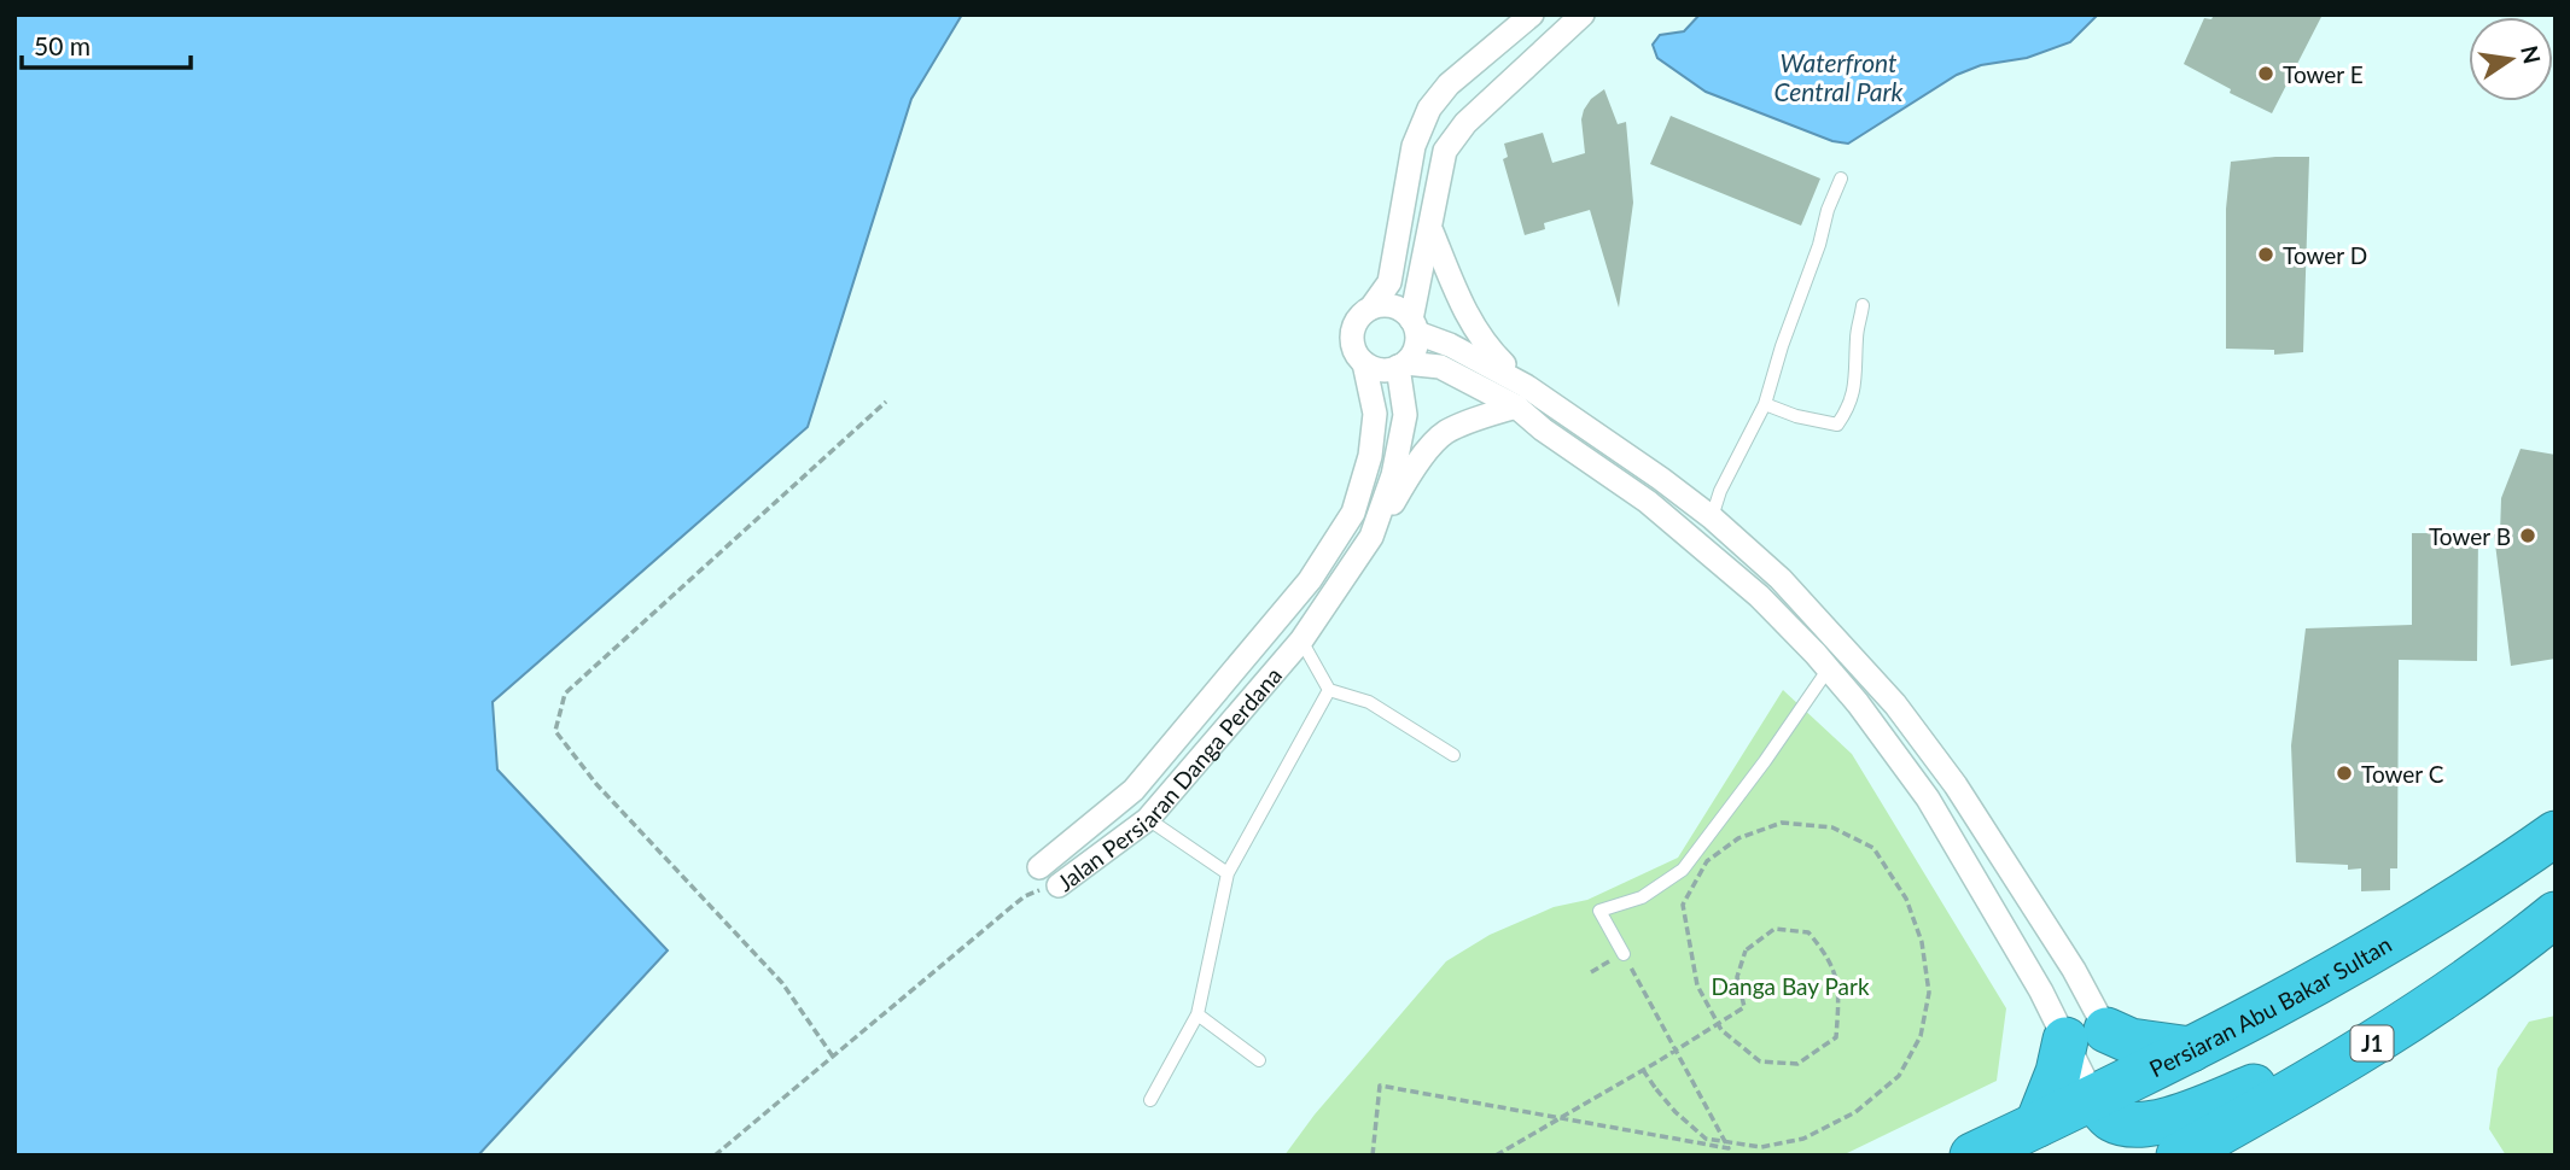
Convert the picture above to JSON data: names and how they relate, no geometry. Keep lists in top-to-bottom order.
{
  "streets": {
    "highway": ["Persiaran Abu Bakar Sultan", "J1"],
    "street": ["Jalan Persiaran Danga Perdana"]
  },
  "water": ["Waterfront Central Park"],
  "parks": ["Danga Bay Park"],
  "places": [
    "Tower E",
    "Tower D",
    "Tower B",
    "Tower C"
  ],
  "scale_bar": "50 m",
  "north": "right"
}
